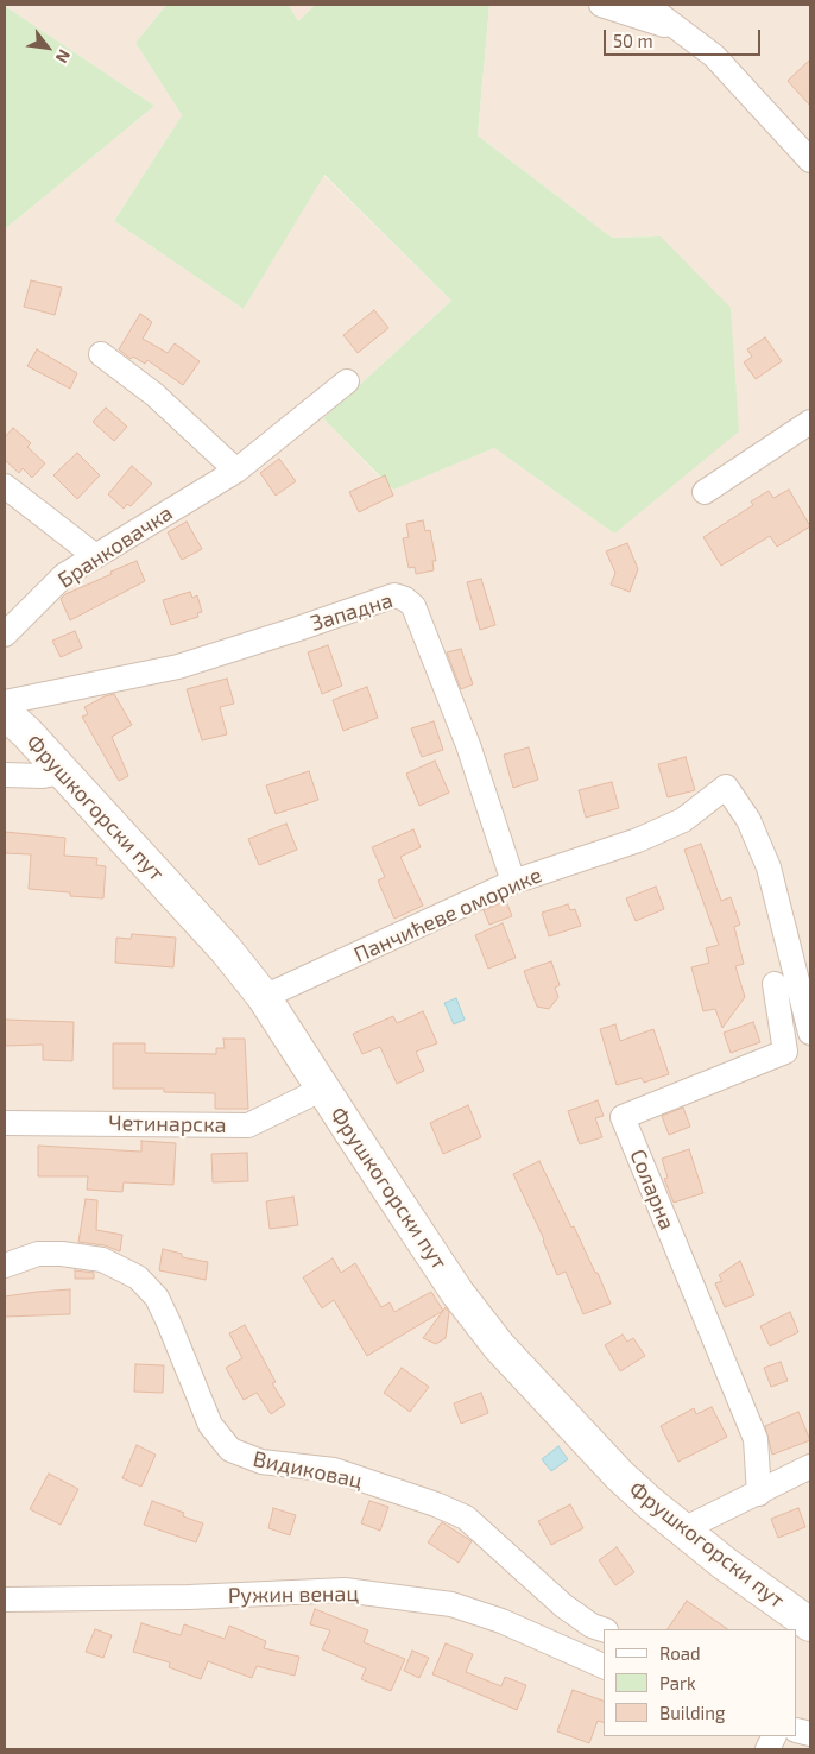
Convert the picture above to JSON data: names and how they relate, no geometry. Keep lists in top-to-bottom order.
{
  "streets": {
    "street": [
      "Бранковачка",
      "Западна",
      "Фрушкогорски пут",
      "Панчићеве оморике",
      "Четинарска",
      "Соларна",
      "Видиковац",
      "Ружин венац"
    ]
  },
  "crossings": [
    ["Западна", "Панчићеве оморике"],
    ["Фрушкогорски пут", "Панчићеве оморике"],
    ["Фрушкогорски пут", "Четинарска"]
  ],
  "legend": ["Road", "Park", "Building"],
  "scale_bar": "50 m",
  "north": "bottom right"
}
